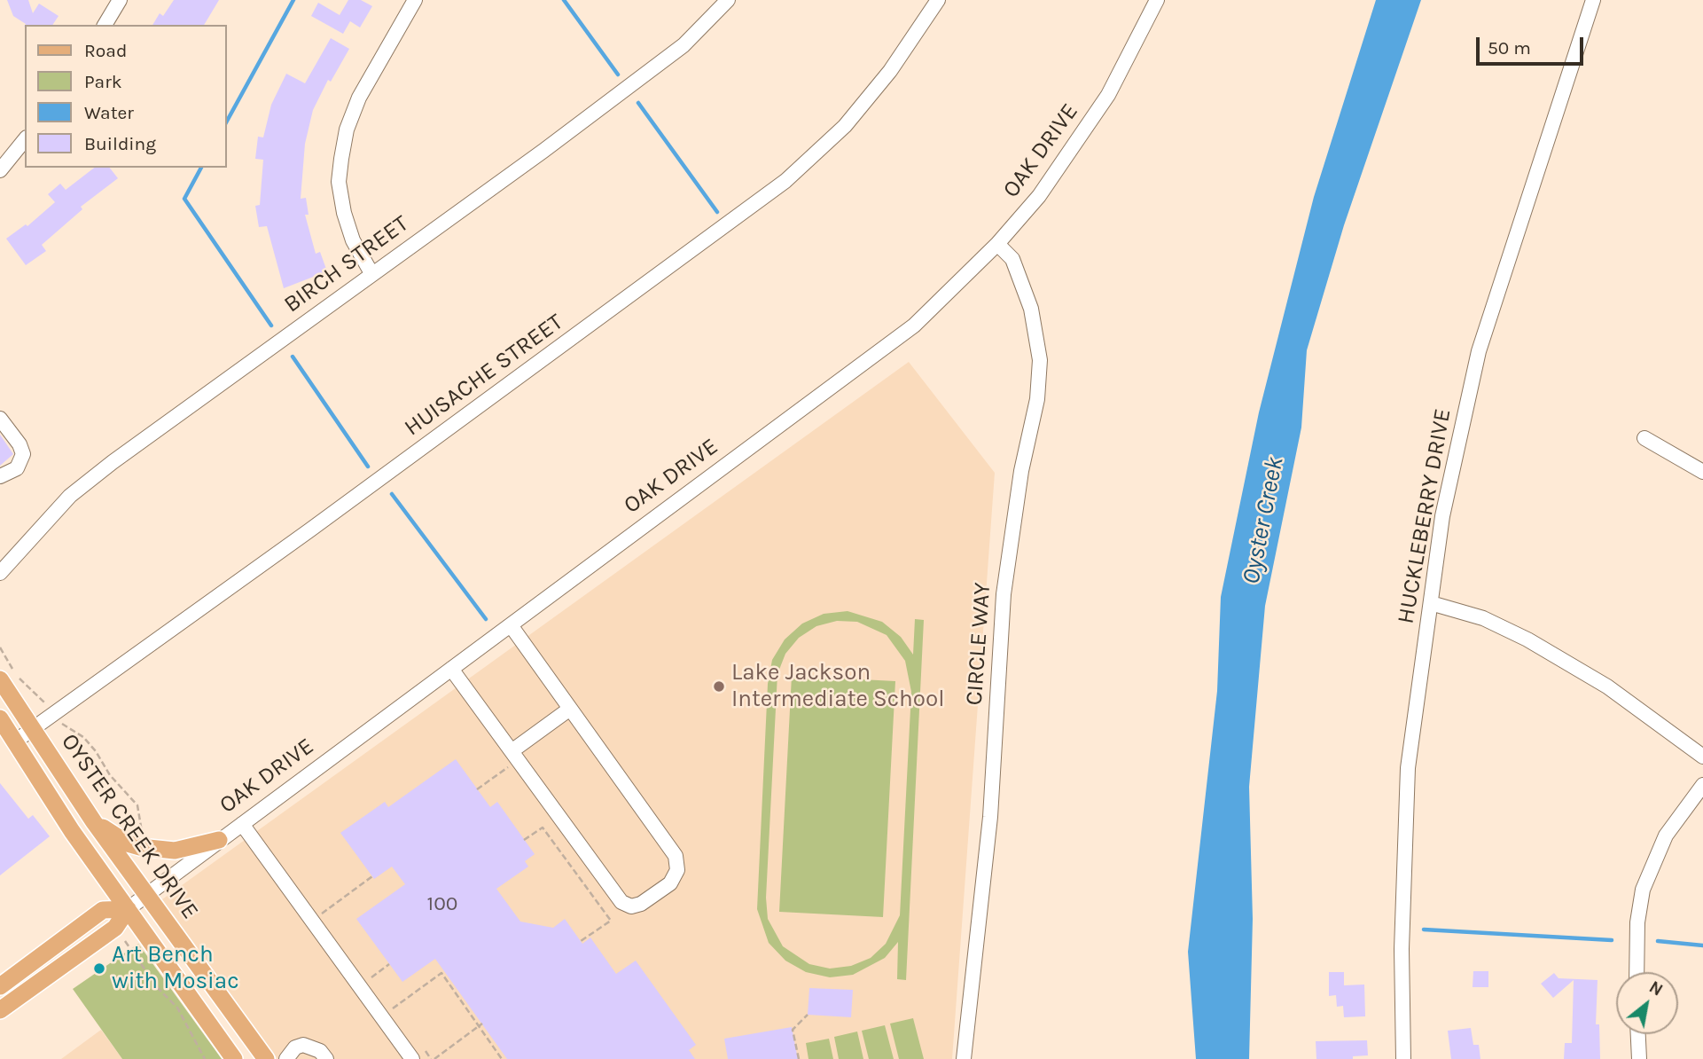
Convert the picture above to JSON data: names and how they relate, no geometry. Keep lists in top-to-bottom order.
{
  "streets": {
    "main road": ["OAK DRIVE", "OYSTER CREEK DRIVE"],
    "street": [
      "BIRCH STREET",
      "HUISACHE STREET",
      "HUCKLEBERRY DRIVE",
      "CIRCLE WAY"
    ]
  },
  "crossings": [
    ["OAK DRIVE", "CIRCLE WAY"],
    ["OAK DRIVE", "OYSTER CREEK DRIVE"],
    ["HUISACHE STREET", "OYSTER CREEK DRIVE"]
  ],
  "water": ["Oyster Creek"],
  "places": ["Lake Jackson Intermediate School", "Art Bench with Mosiac"],
  "house_numbers": ["100"],
  "legend": [
    "Road",
    "Park",
    "Water",
    "Building"
  ],
  "scale_bar": "50 m",
  "north": "top right"
}
